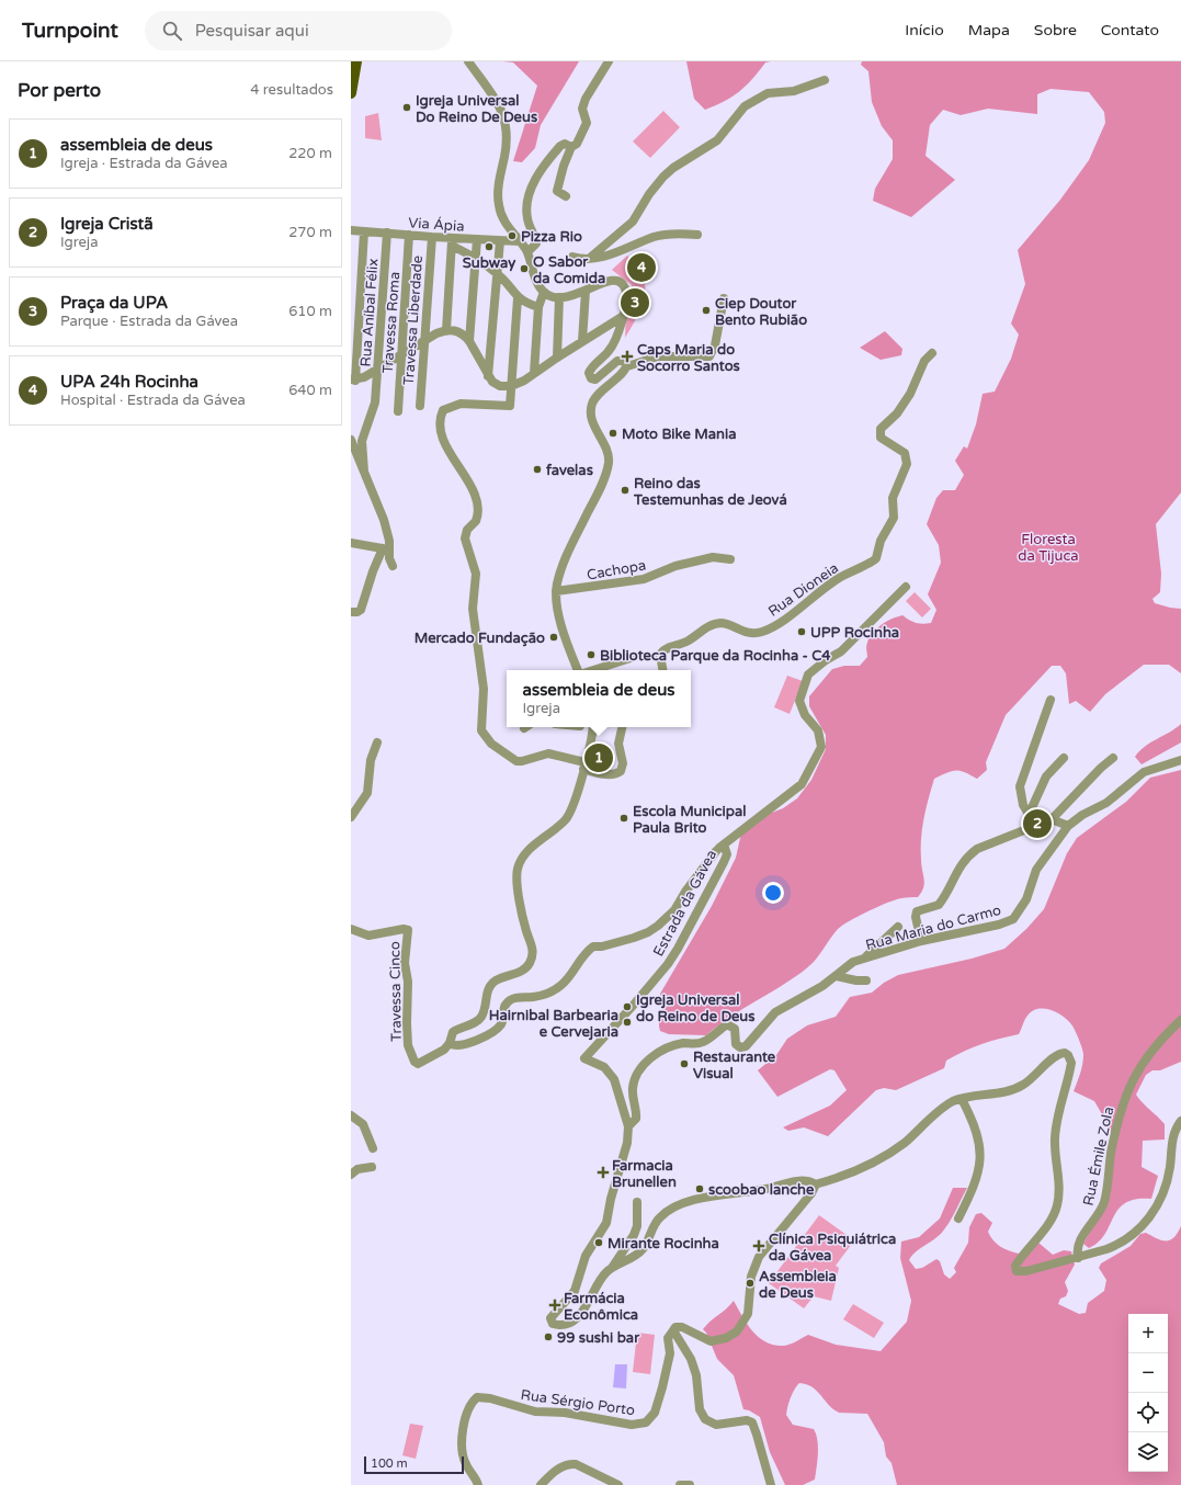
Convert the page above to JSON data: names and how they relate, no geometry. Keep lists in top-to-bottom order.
{
  "streets": {
    "street": [
      "Via Ápia",
      "Rua Aníbal Félix",
      "Travessa Liberdade",
      "Travessa Roma",
      "Cachopa",
      "Rua Dioneia",
      "Estrada da Gávea",
      "Rua Maria do Carmo",
      "Travessa Cinco",
      "Rua Émile Zola",
      "Rua Sérgio Porto"
    ]
  },
  "crossings": [
    ["Via Ápia", "Rua Aníbal Félix"],
    ["Via Ápia", "Travessa Liberdade"],
    ["Via Ápia", "Travessa Roma"],
    ["Estrada da Gávea", "Rua Maria do Carmo"],
    ["Estrada da Gávea", "Travessa Cinco"]
  ],
  "parks": ["Floresta da Tijuca"],
  "places": {
    "other": [
      "Igreja Universal Do Reino De Deus",
      "Pizza Rio",
      "Subway",
      "O Sabor da Comida",
      "Ciep Doutor Bento Rubião",
      "Moto Bike Mania",
      "favelas",
      "Reino das Testemunhas de Jeová",
      "UPP Rocinha",
      "Mercado Fundação",
      "Biblioteca Parque da Rocinha - C4",
      "Escola Municipal Paula Brito",
      "Igreja Universal do Reino de Deus",
      "Hairnibal Barbearia e Cervejaria",
      "Restaurante Visual",
      "scoobao lanche",
      "Mirante Rocinha",
      "Assembleia de Deus",
      "99 sushi bar"
    ],
    "health": [
      "Caps Maria do Socorro Santos",
      "Farmacia Brunellen",
      "Clínica Psiquiátrica da Gávea",
      "Farmácia Econômica"
    ]
  },
  "scale_bar": "100 m",
  "page": {
    "header": "Turnpoint",
    "search": "Pesquisar aqui",
    "nav": [
      "Início",
      "Mapa",
      "Sobre",
      "Contato"
    ],
    "heading": ["Por perto", "4 resultados"],
    "list": [
      {
        "mark": "1",
        "name": "assembleia de deus",
        "note": "Igreja · Estrada da Gávea",
        "value": "220 m"
      },
      {
        "mark": "2",
        "name": "Igreja Cristã",
        "note": "Igreja",
        "value": "270 m"
      },
      {
        "mark": "3",
        "name": "Praça da UPA",
        "note": "Parque · Estrada da Gávea",
        "value": "610 m"
      },
      {
        "mark": "4",
        "name": "UPA 24h Rocinha",
        "note": "Hospital · Estrada da Gávea",
        "value": "640 m"
      }
    ],
    "pins": [
      "4",
      "3",
      "1",
      "2"
    ],
    "popup": ["assembleia de deus", "Igreja"],
    "map_buttons": ["+", "−"],
    "scale": "100 m"
  }
}
